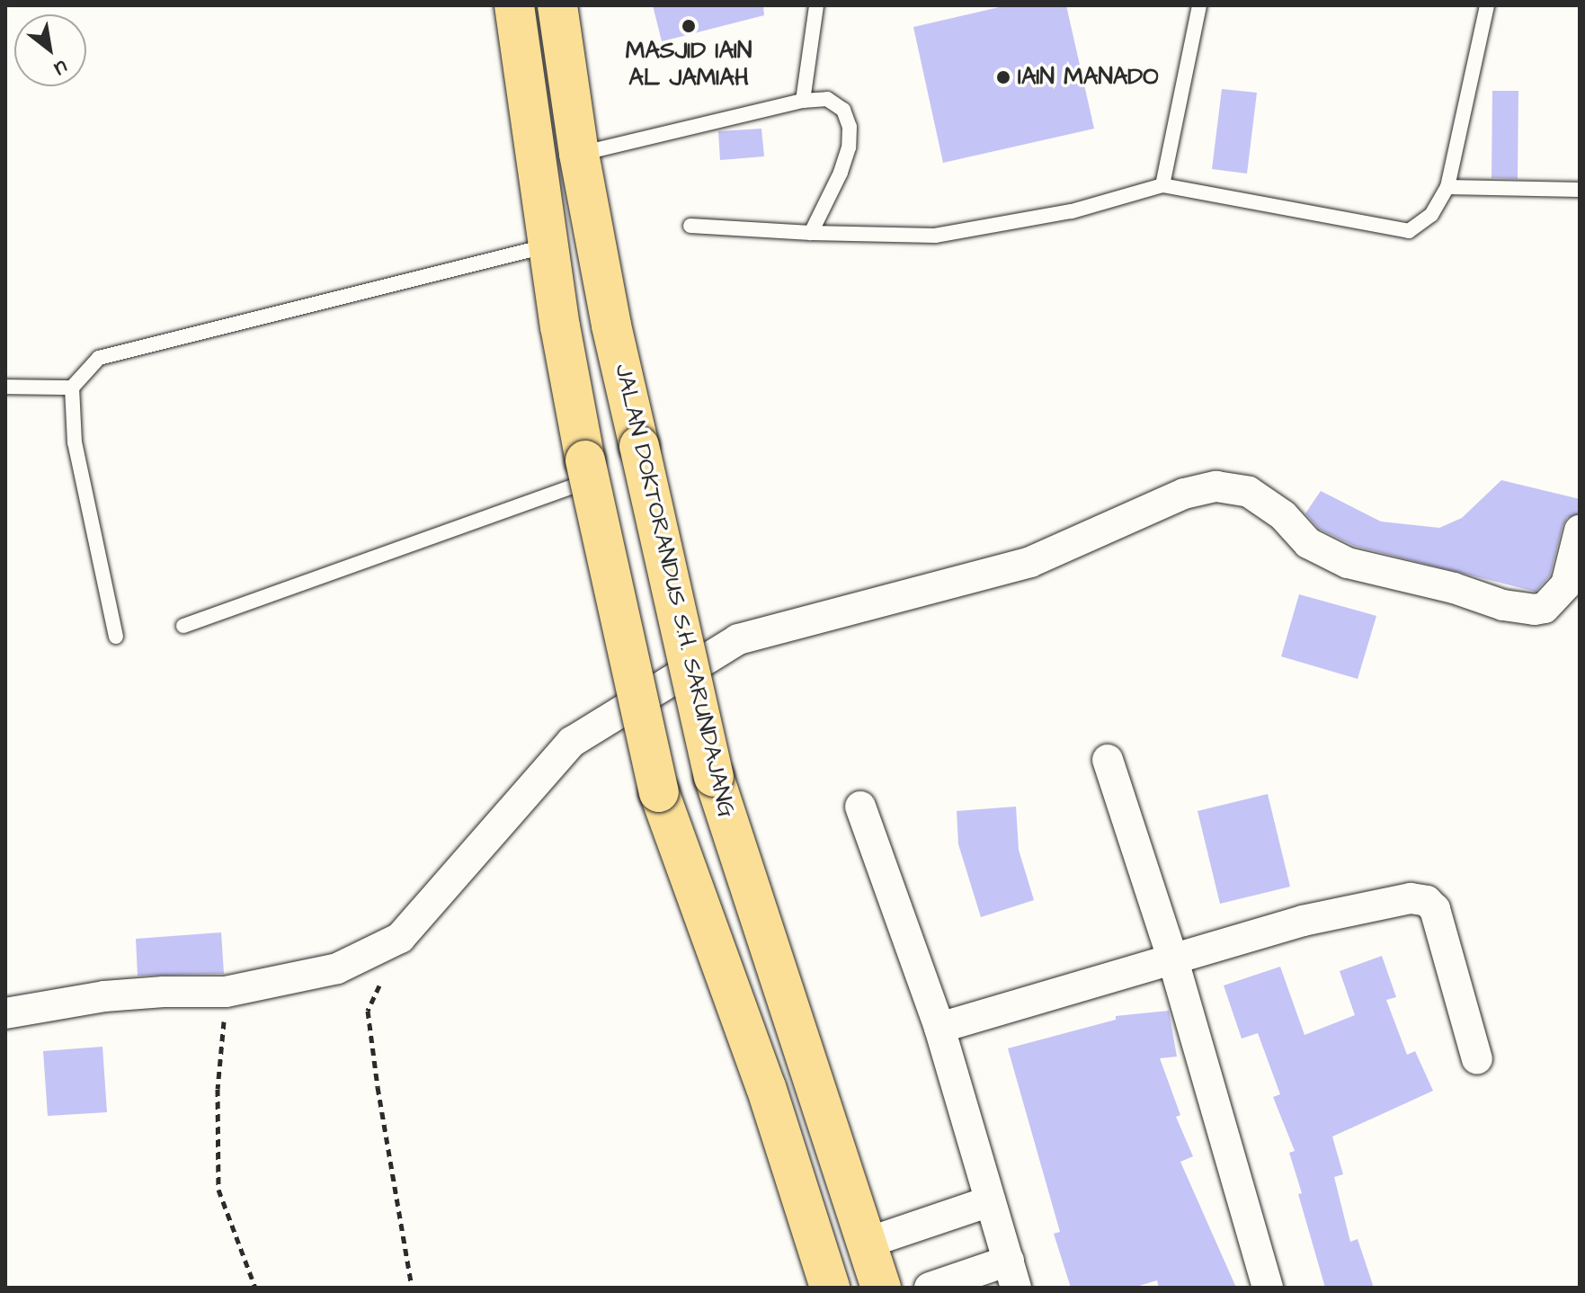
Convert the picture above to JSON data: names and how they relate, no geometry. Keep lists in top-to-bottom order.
{
  "streets": {
    "highway": ["JALAN DOKTORANDUS S.H. SARUNDAJANG"]
  },
  "places": ["MASJID IAIN AL JAMIAH", "IAIN MANADO"],
  "north": "bottom right"
}
